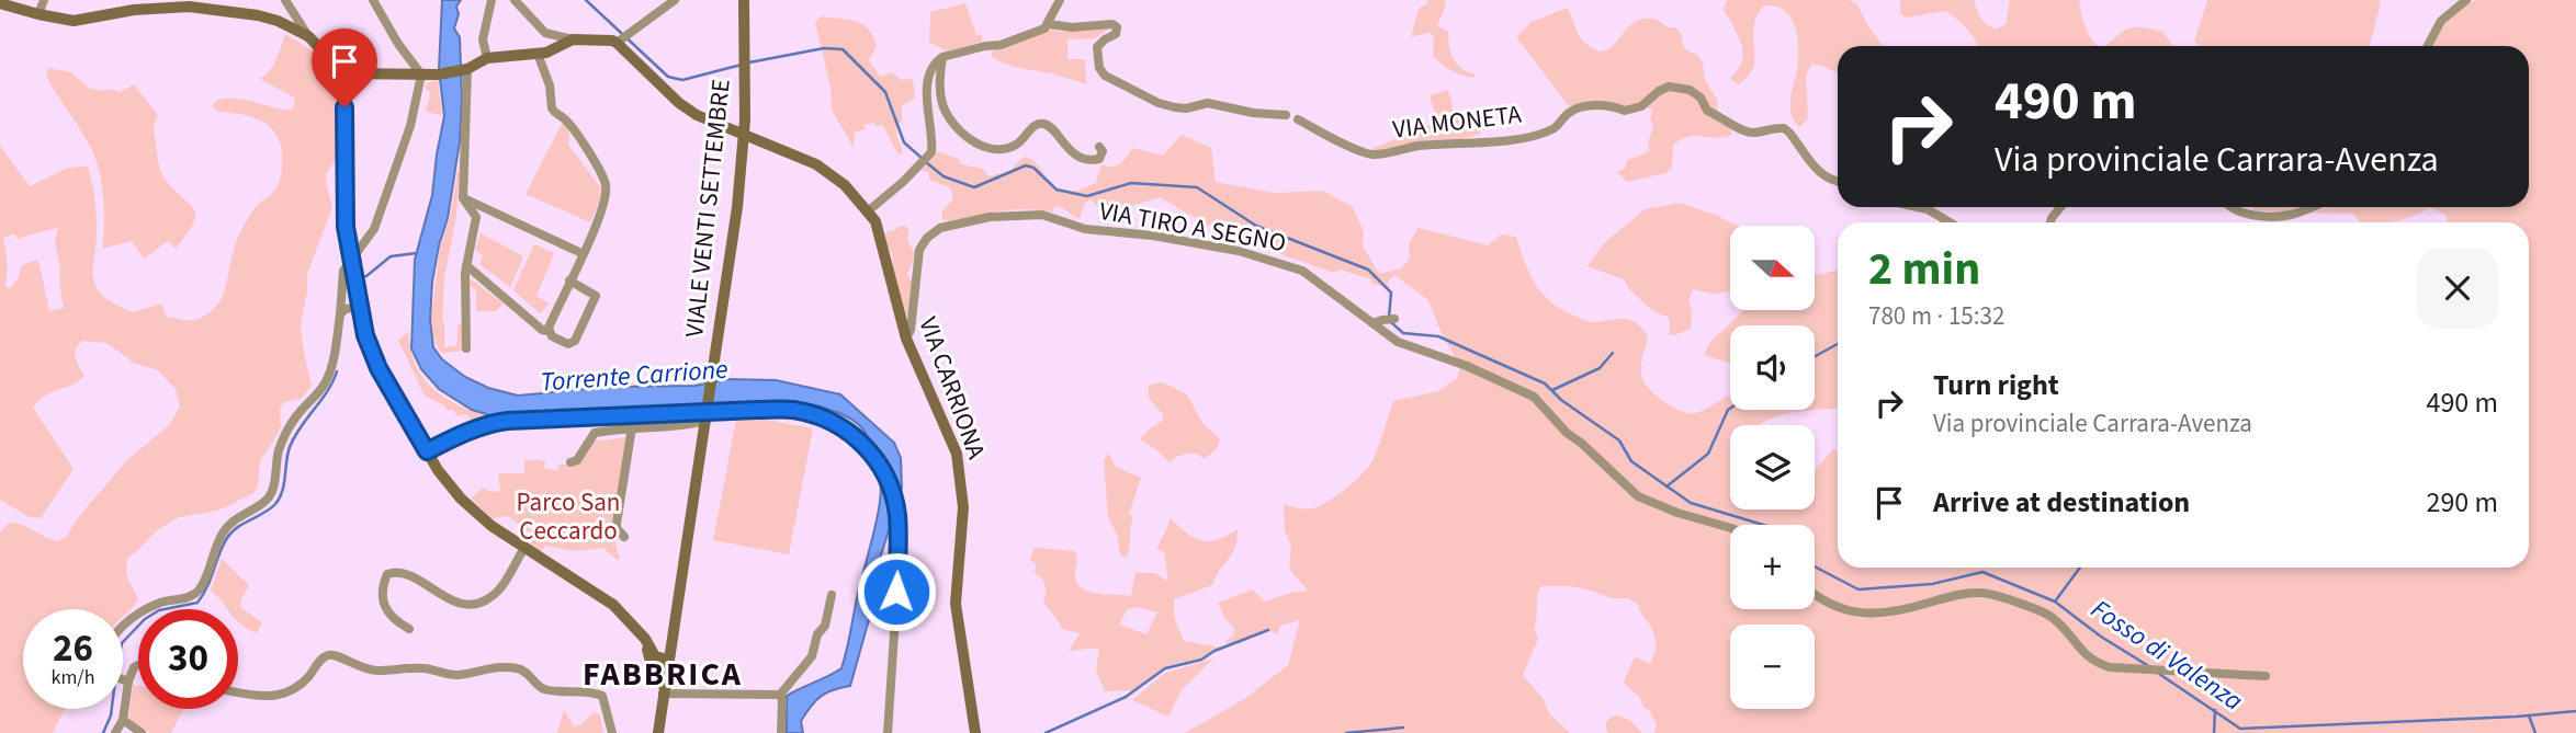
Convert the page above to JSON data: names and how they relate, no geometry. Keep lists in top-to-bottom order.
{
  "streets": {
    "main road": ["VIALE VENTI SETTEMBRE", "VIA CARRIONA"],
    "street": ["VIA MONETA", "VIA TIRO A SEGNO"]
  },
  "crossings": [
    ["VIALE VENTI SETTEMBRE", "VIA CARRIONA"],
    ["VIA TIRO A SEGNO", "VIA CARRIONA"]
  ],
  "districts": ["FABBRICA"],
  "water": ["Torrente Carrione", "Fosso di Valenza"],
  "parks": ["Parco San Ceccardo"],
  "north": "right",
  "page": {
    "turn": ["490 m", "Via provinciale Carrara-Avenza"],
    "heading": ["2 min", "780 m · 15:32"],
    "map_buttons": ["+", "−"],
    "list": [
      {
        "name": "Turn right",
        "note": "Via provinciale Carrara-Avenza",
        "value": "490 m"
      },
      {
        "name": "Arrive at destination",
        "value": "290 m"
      }
    ],
    "speed": "26 km/h",
    "limit": "30"
  }
}
